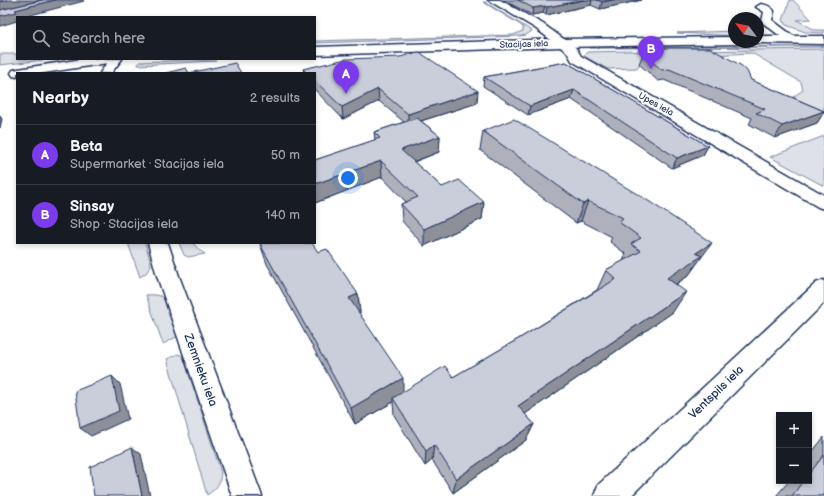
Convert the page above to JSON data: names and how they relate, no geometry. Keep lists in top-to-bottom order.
{
  "streets": {
    "main road": ["Stacijas iela"],
    "street": ["Upes iela", "Zemnieku iela", "Ventspils iela"]
  },
  "crossings": [
    ["Stacijas iela", "Upes iela"]
  ],
  "north": "top left",
  "page": {
    "search": "Search here",
    "pins": ["B", "A"],
    "heading": ["Nearby", "2 results"],
    "list": [
      {
        "mark": "A",
        "name": "Beta",
        "note": "Supermarket · Stacijas iela",
        "value": "50 m"
      },
      {
        "mark": "B",
        "name": "Sinsay",
        "note": "Shop · Stacijas iela",
        "value": "140 m"
      }
    ],
    "map_buttons": ["+", "−"]
  }
}
